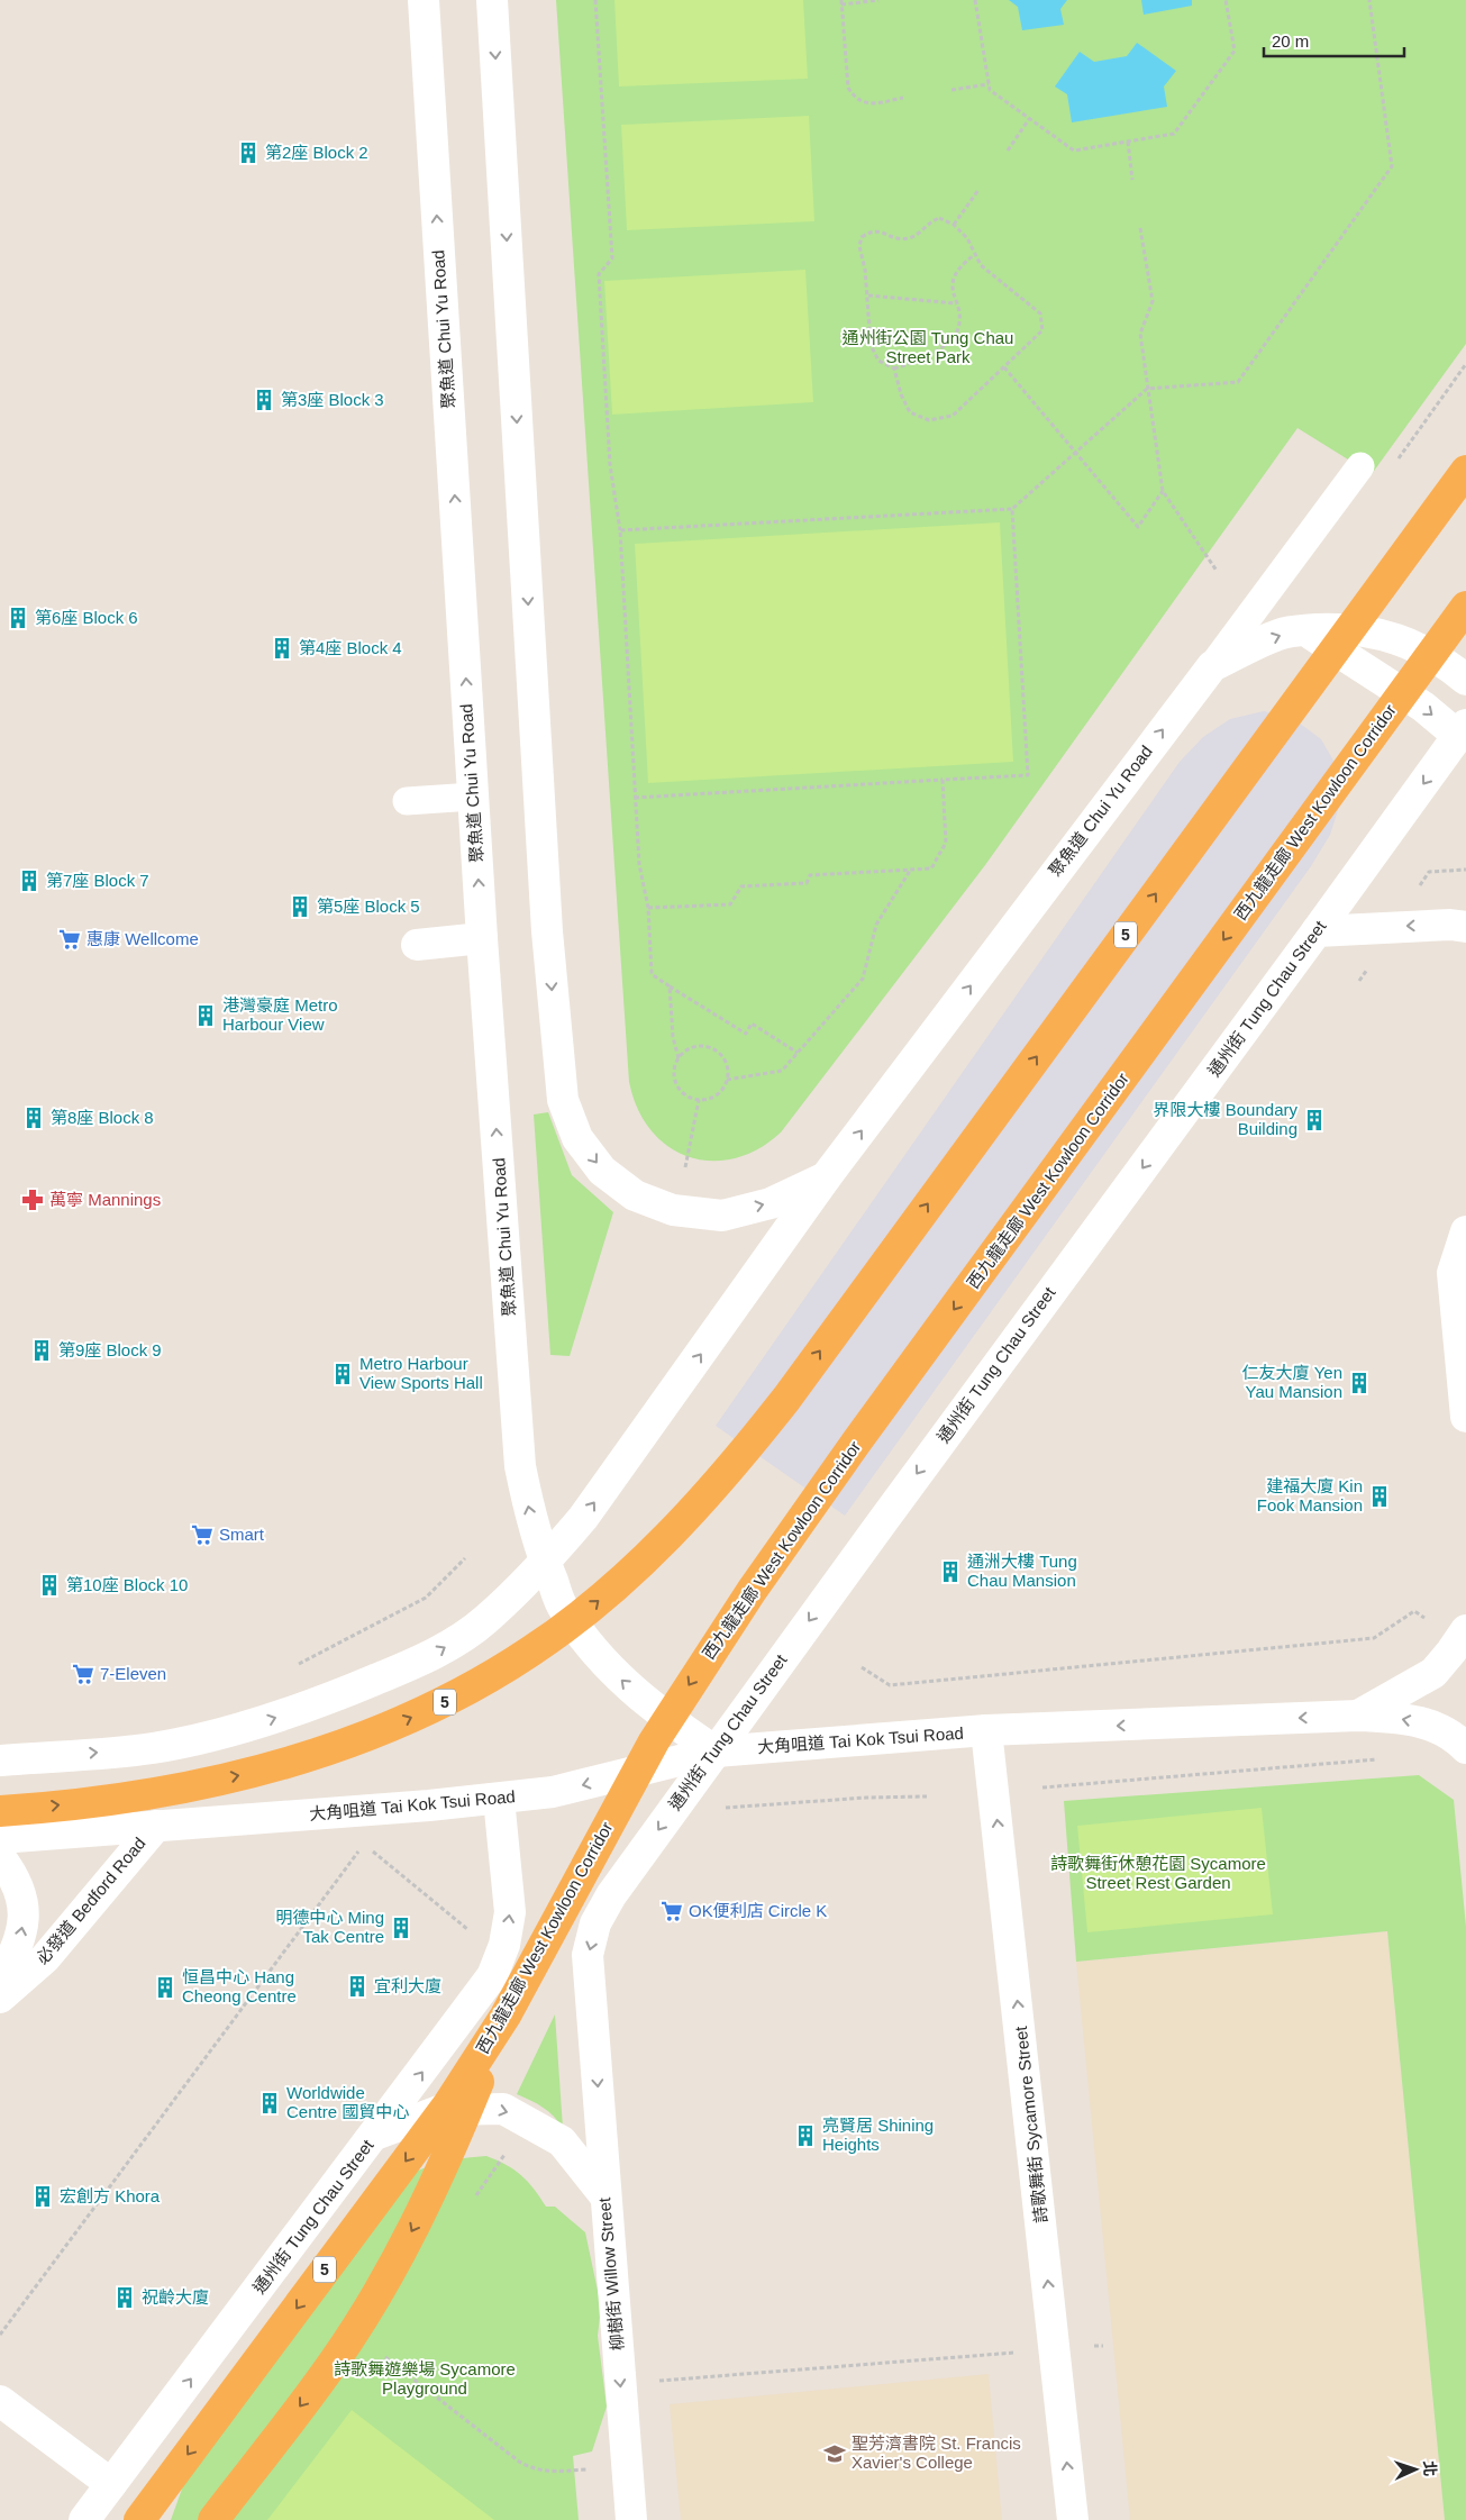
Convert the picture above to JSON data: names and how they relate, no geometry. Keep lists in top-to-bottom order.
{
  "streets": {
    "highway": ["西九龍走廊 West Kowloon Corridor", "5"],
    "main road": [
      "聚魚道 Chui Yu Road",
      "通州街 Tung Chau Street",
      "大角咀道 Tai Kok Tsui Road",
      "必發道 Bedford Road",
      "詩歌舞街 Sycamore Street",
      "柳樹街 Willow Street"
    ]
  },
  "crossings": [
    ["聚魚道 Chui Yu Road", "通州街 Tung Chau Street"],
    ["聚魚道 Chui Yu Road", "大角咀道 Tai Kok Tsui Road"],
    ["通州街 Tung Chau Street", "大角咀道 Tai Kok Tsui Road"],
    ["通州街 Tung Chau Street", "柳樹街 Willow Street"],
    ["大角咀道 Tai Kok Tsui Road", "必發道 Bedford Road"],
    ["大角咀道 Tai Kok Tsui Road", "詩歌舞街 Sycamore Street"]
  ],
  "one_way": ["大角咀道 Tai Kok Tsui Road", "詩歌舞街 Sycamore Street", "柳樹街 Willow Street"],
  "parks": ["通州街公園 Tung Chau Street Park", "詩歌舞街休憩花園 Sycamore Street Rest Garden", "詩歌舞遊樂場 Sycamore Playground"],
  "places": {
    "building": [
      "第2座 Block 2",
      "第3座 Block 3",
      "第6座 Block 6",
      "第4座 Block 4",
      "第7座 Block 7",
      "第5座 Block 5",
      "港灣豪庭 Metro Harbour View",
      "第8座 Block 8",
      "界限大樓 Boundary Building",
      "第9座 Block 9",
      "Metro Harbour View Sports Hall",
      "仁友大廈 Yen Yau Mansion",
      "建福大廈 Kin Fook Mansion",
      "通洲大樓 Tung Chau Mansion",
      "第10座 Block 10",
      "明德中心 Ming Tak Centre",
      "宜利大廈",
      "恒昌中心 Hang Cheong Centre",
      "Worldwide Centre 國貿中心",
      "亮賢居 Shining Heights",
      "宏創方 Khora",
      "祝齡大廈"
    ],
    "supermarket": [
      "惠康 Wellcome",
      "Smart",
      "7-Eleven",
      "OK便利店 Circle K"
    ],
    "pharmacy": ["萬寧 Mannings"],
    "school or university": ["聖芳濟書院 St. Francis Xavier's College"]
  },
  "scale_bar": "20 m",
  "north": "right"
}
